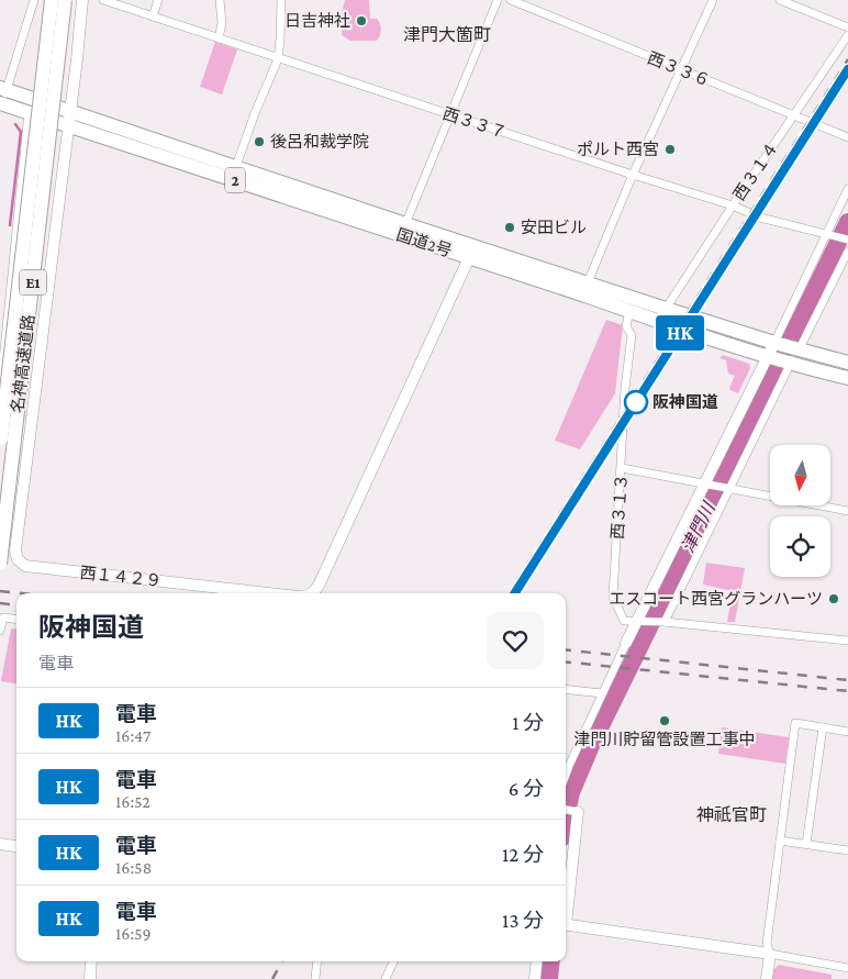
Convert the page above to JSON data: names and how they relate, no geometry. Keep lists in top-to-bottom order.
{
  "streets": {
    "highway": [
      "2",
      "国道2号",
      "E1",
      "名神高速道路"
    ],
    "street": [
      "西３３６",
      "西３３７",
      "西３１４",
      "西３１３",
      "西１４２９"
    ]
  },
  "crossings": [
    ["西３３６", "西３１４"],
    ["西３３７", "西３１４"],
    ["西３１４", "国道2号"],
    ["国道2号", "西３１３"],
    ["国道2号", "西１４２９"]
  ],
  "districts": ["津門大箇町", "神祇官町"],
  "water": ["津門川"],
  "places": [
    "日吉神社",
    "後呂和裁学院",
    "ポルト西宮",
    "安田ビル",
    "阪神国道",
    "エスコート西宮グランハーツ",
    "津門川貯留管設置工事中"
  ],
  "north": "bottom",
  "page": {
    "on_map": "HK",
    "heading": ["阪神国道", "電車"],
    "list": [
      {
        "mark": "HK",
        "name": "電車",
        "note": "16:47",
        "value": "1 分"
      },
      {
        "mark": "HK",
        "name": "電車",
        "note": "16:52",
        "value": "6 分"
      },
      {
        "mark": "HK",
        "name": "電車",
        "note": "16:58",
        "value": "12 分"
      },
      {
        "mark": "HK",
        "name": "電車",
        "note": "16:59",
        "value": "13 分"
      }
    ]
  }
}
